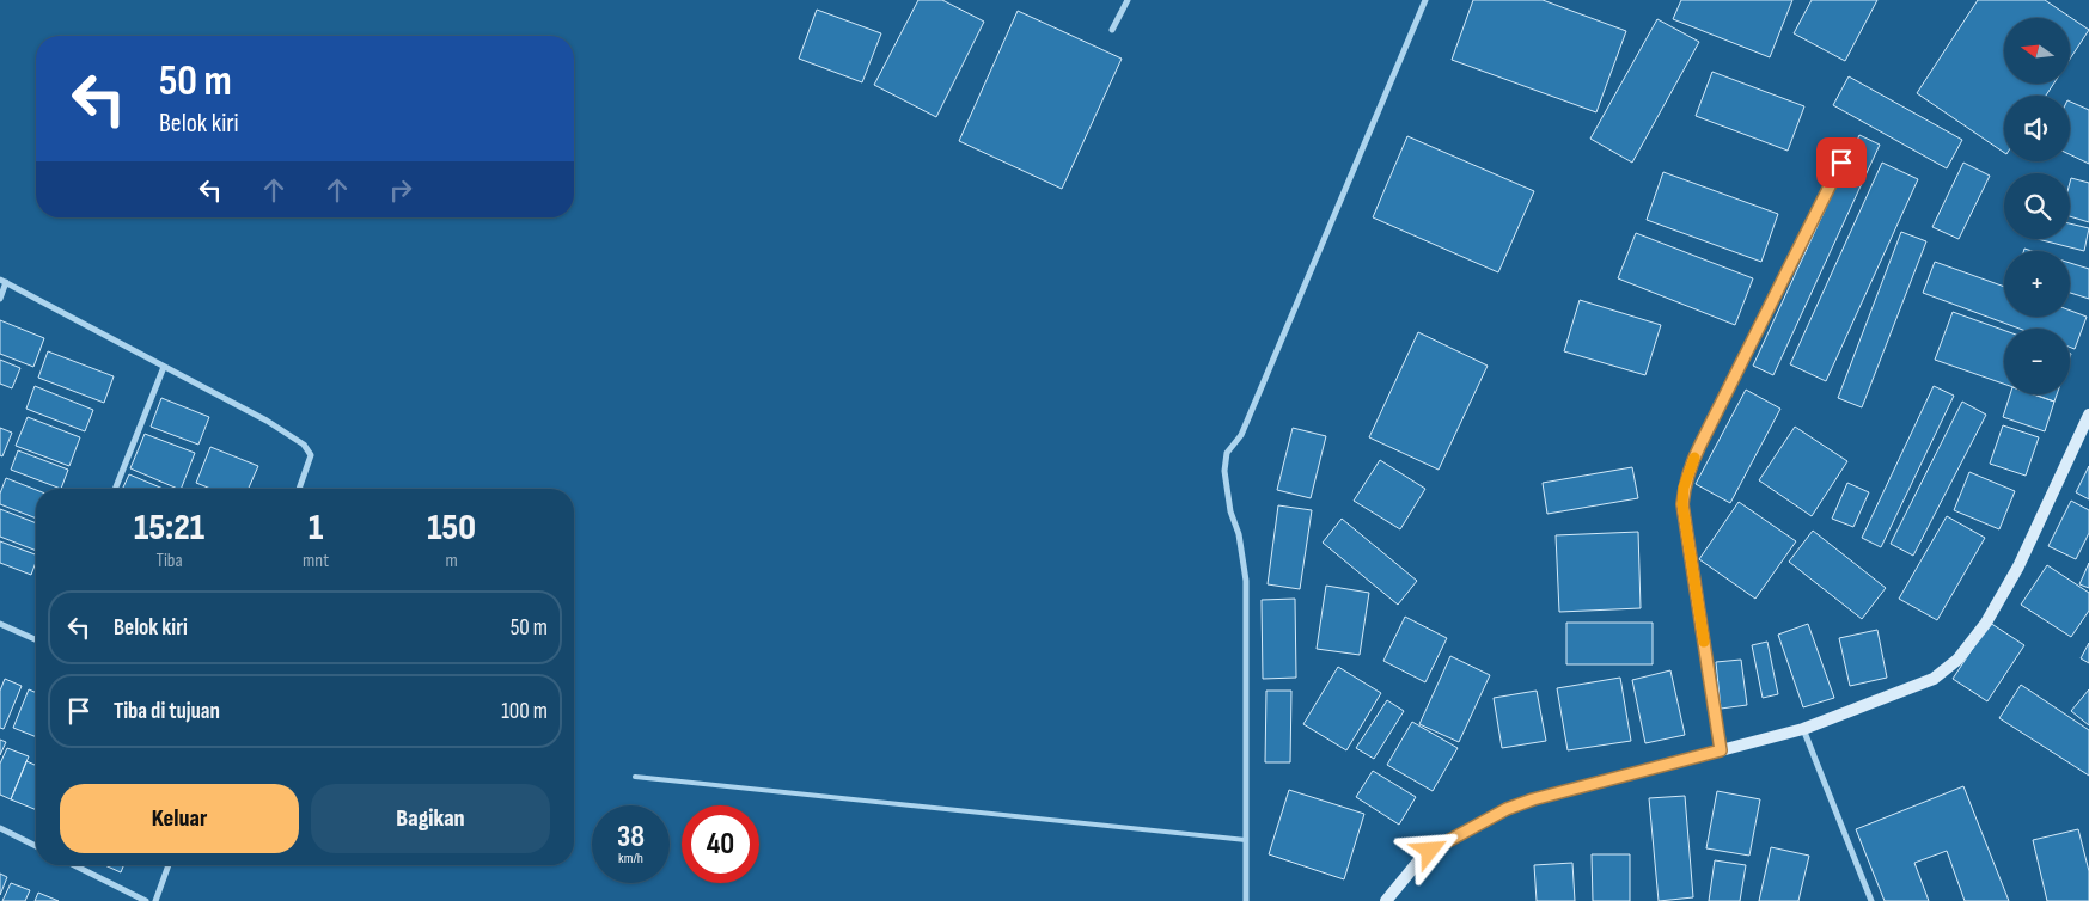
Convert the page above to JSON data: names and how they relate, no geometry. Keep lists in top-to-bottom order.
{
  "north": "left",
  "page": {
    "map_buttons": ["+", "−"],
    "turn": ["50 m", "Belok kiri"],
    "eta": [
      "15:21",
      "Tiba",
      "1",
      "mnt",
      "150",
      "m"
    ],
    "list": [
      {
        "name": "Belok kiri",
        "value": "50 m"
      },
      {
        "name": "Tiba di tujuan",
        "value": "100 m"
      }
    ],
    "buttons": ["Keluar", "Bagikan"],
    "speed": "38 km/h",
    "limit": "40"
  }
}
